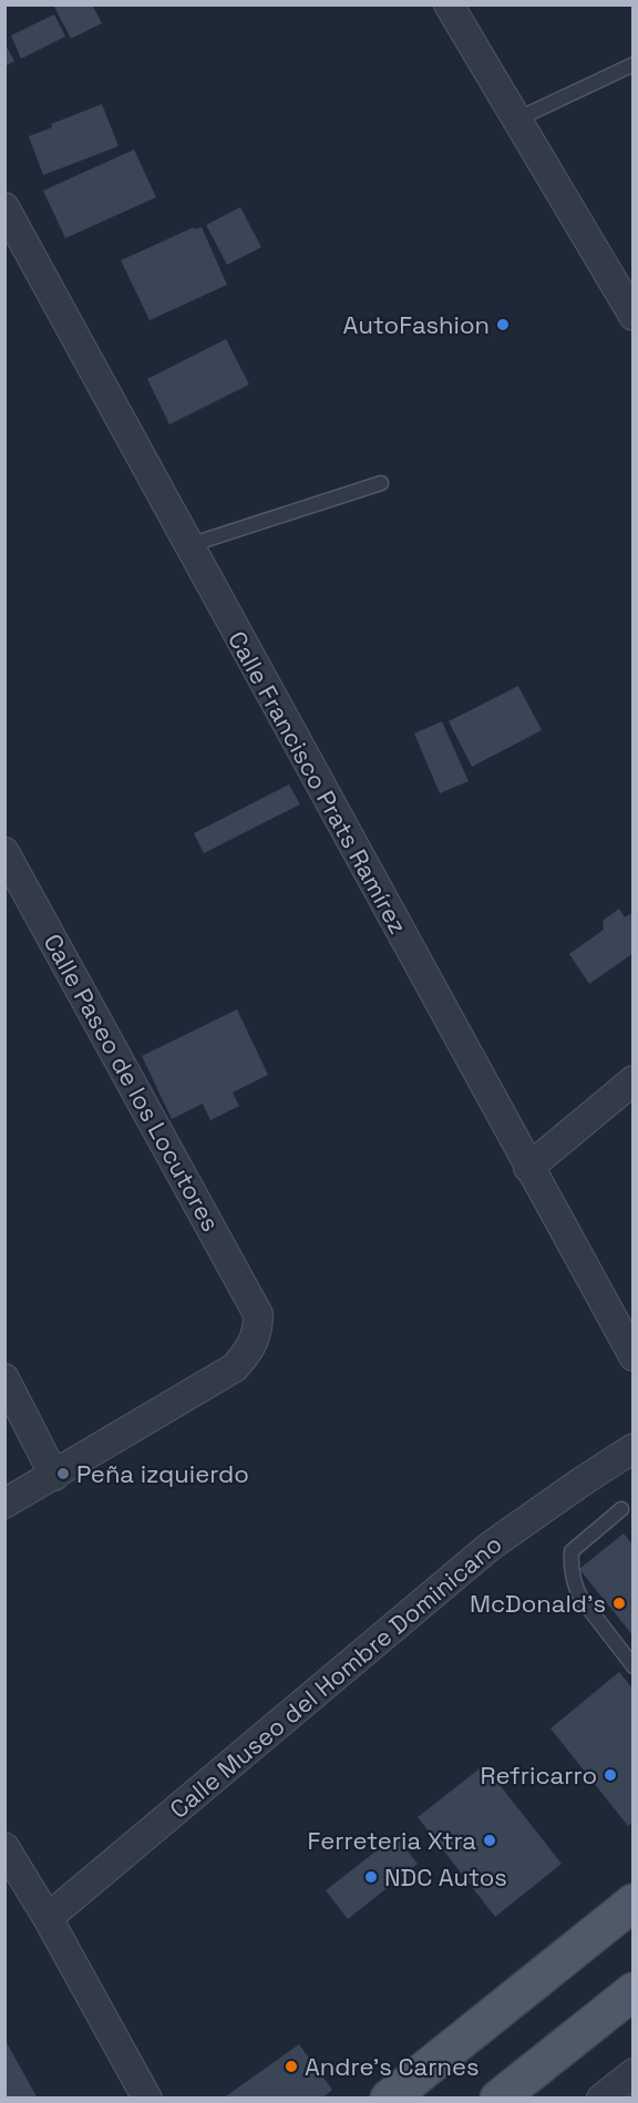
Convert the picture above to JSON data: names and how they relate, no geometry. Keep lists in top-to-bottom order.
{
  "streets": {
    "street": ["Calle Francisco Prats Ramírez", "Calle Paseo de los Locutores", "Calle Museo del Hombre Dominicano"]
  },
  "places": [
    "AutoFashion",
    "Peña izquierdo",
    "McDonald's",
    "Refricarro",
    "Ferreteria Xtra",
    "NDC Autos",
    "Andre's Carnes"
  ]
}
